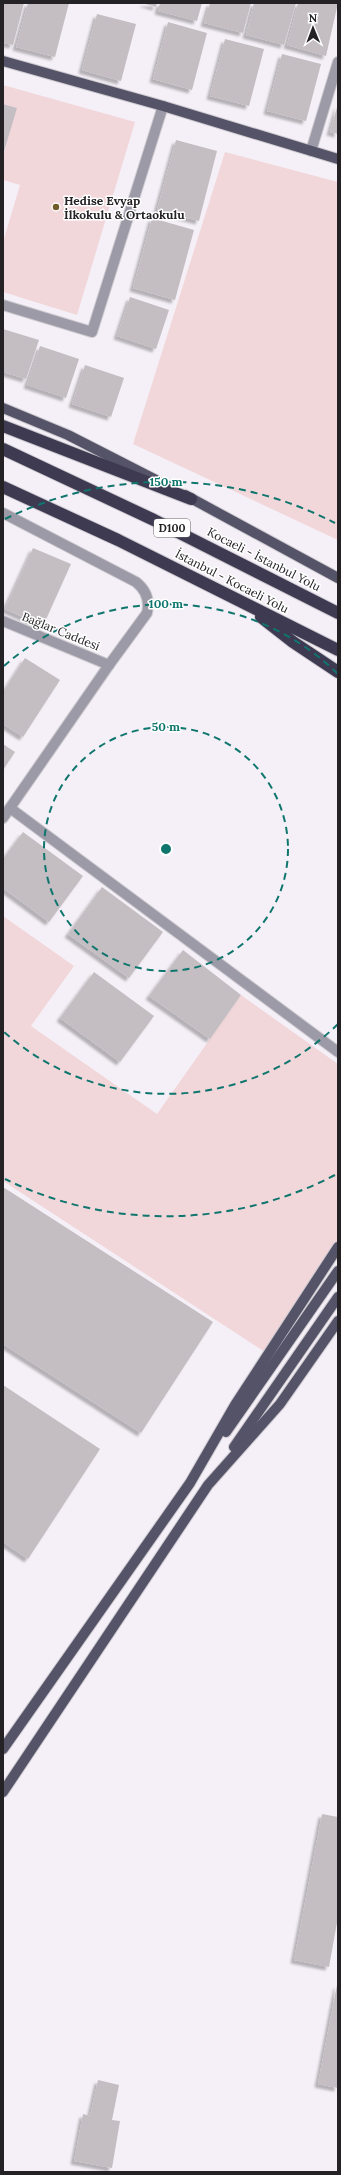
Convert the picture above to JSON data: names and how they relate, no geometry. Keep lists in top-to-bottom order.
{
  "streets": {
    "highway": ["D100", "Kocaeli - İstanbul Yolu", "İstanbul - Kocaeli Yolu"],
    "street": ["Bağlar Caddesi"]
  },
  "places": ["Hedise Evyap İlkokulu & Ortaokulu"],
  "north": "top",
  "rings": ["150 m", "100 m", "50 m"]
}
